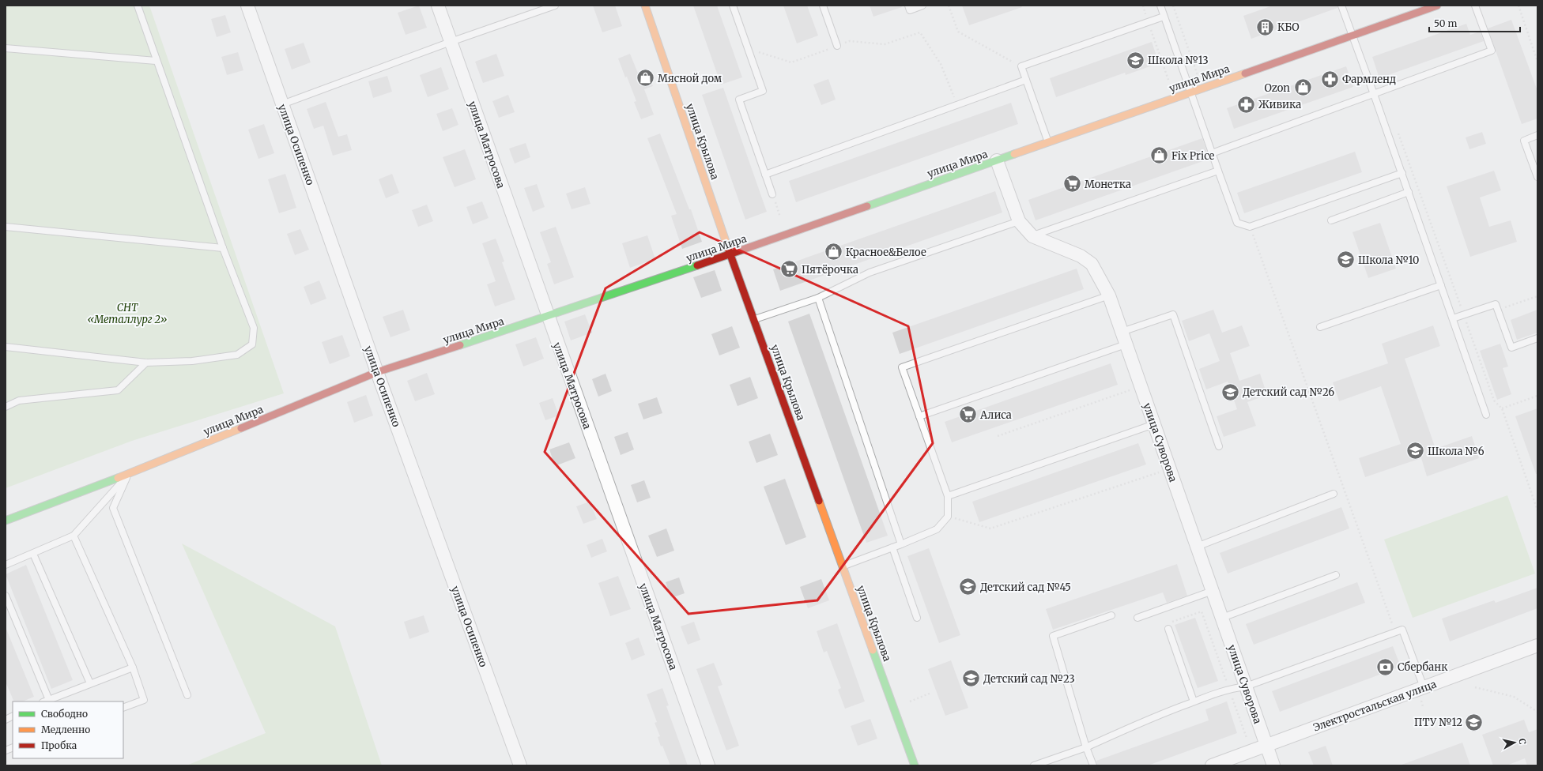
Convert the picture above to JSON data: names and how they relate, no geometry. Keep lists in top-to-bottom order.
{
  "streets": {
    "street": [
      "улица Мира",
      "улица Крылова",
      "улица Осипенко",
      "улица Матросова",
      "улица Суворова",
      "Электростальская улица"
    ]
  },
  "crossings": [
    ["улица Мира", "улица Крылова"],
    ["улица Мира", "улица Осипенко"],
    ["улица Мира", "улица Матросова"],
    ["улица Мира", "улица Суворова"],
    ["улица Суворова", "Электростальская улица"]
  ],
  "parks": ["СНТ «Металлург 2»"],
  "places": {
    "building": ["КБО"],
    "school or university": [
      "Школа №13",
      "Школа №10",
      "Детский сад №26",
      "Школа №6",
      "Детский сад №45",
      "Детский сад №23",
      "ПТУ №12"
    ],
    "shop": [
      "Мясной дом",
      "Ozon",
      "Fix Price",
      "Красное&Белое"
    ],
    "pharmacy": ["Фармленд", "Живика"],
    "supermarket": ["Монетка", "Пятёрочка", "Алиса"],
    "bank": ["Сбербанк"]
  },
  "legend": ["Свободно", "Медленно", "Пробка"],
  "scale_bar": "50 m",
  "north": "right"
}
